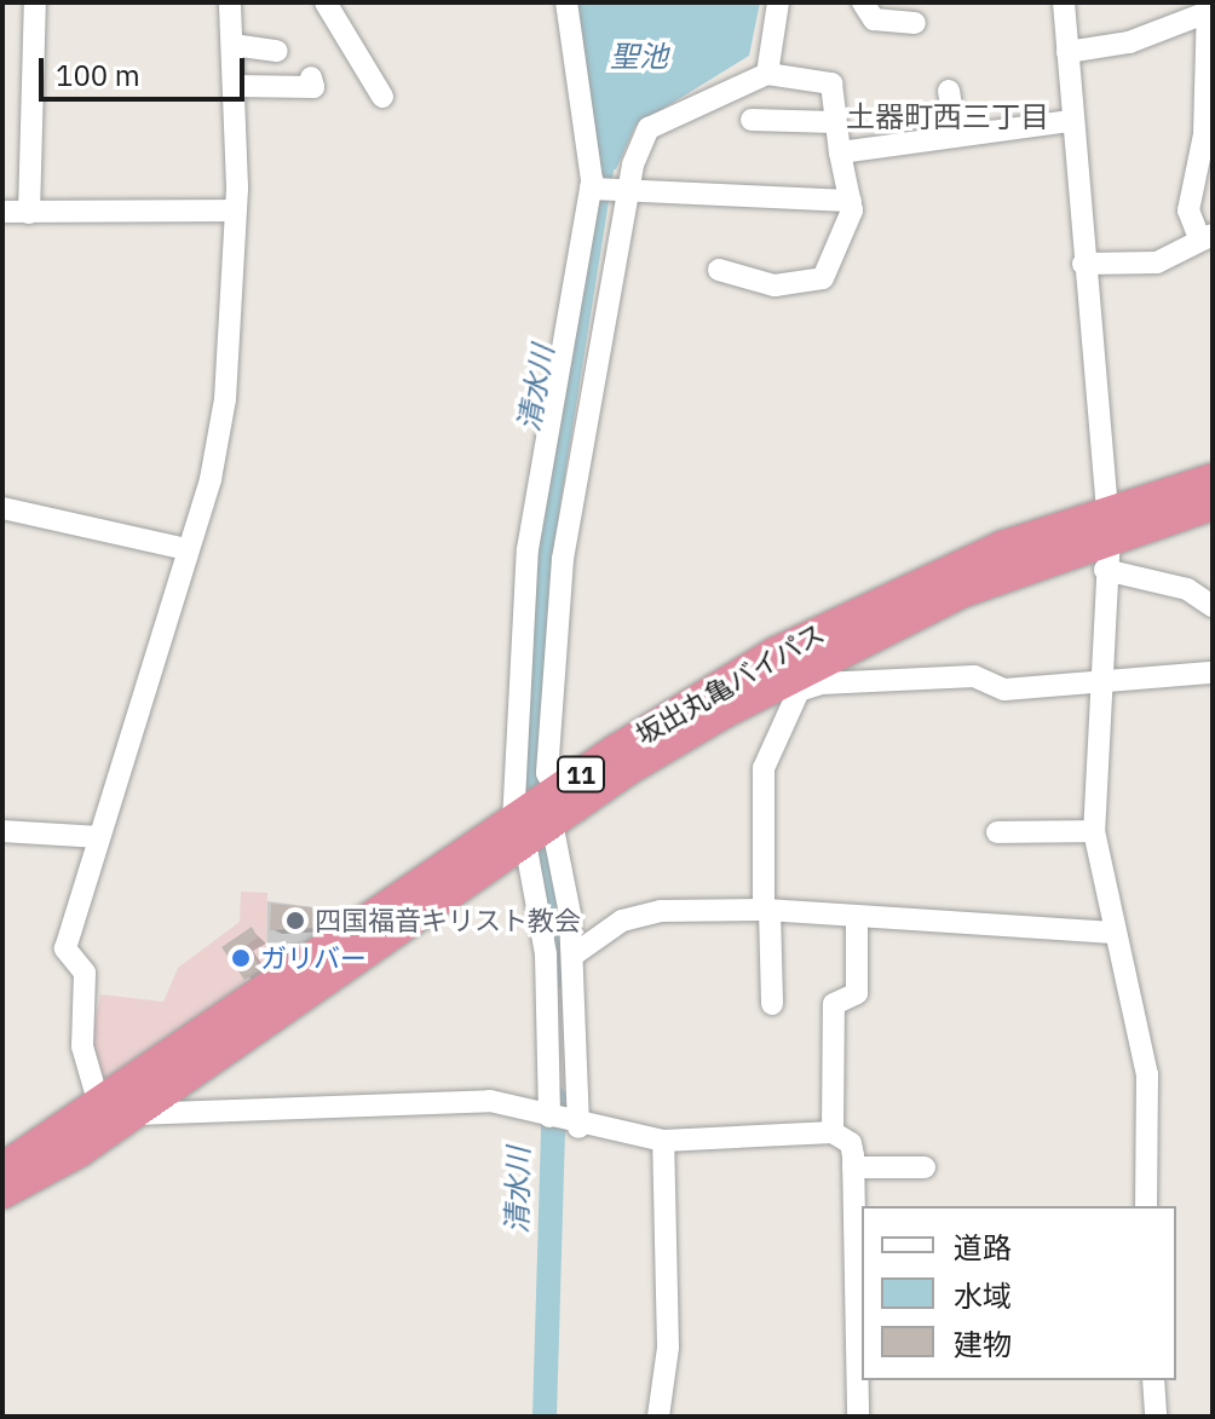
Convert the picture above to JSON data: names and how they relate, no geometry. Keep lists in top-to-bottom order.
{
  "streets": {
    "highway": ["坂出丸亀バイパス", "11"]
  },
  "districts": ["土器町西三丁目"],
  "water": ["聖池", "清水川"],
  "places": ["四国福音キリスト教会", "ガリバー"],
  "legend": ["道路", "水域", "建物"],
  "scale_bar": "100 m"
}
